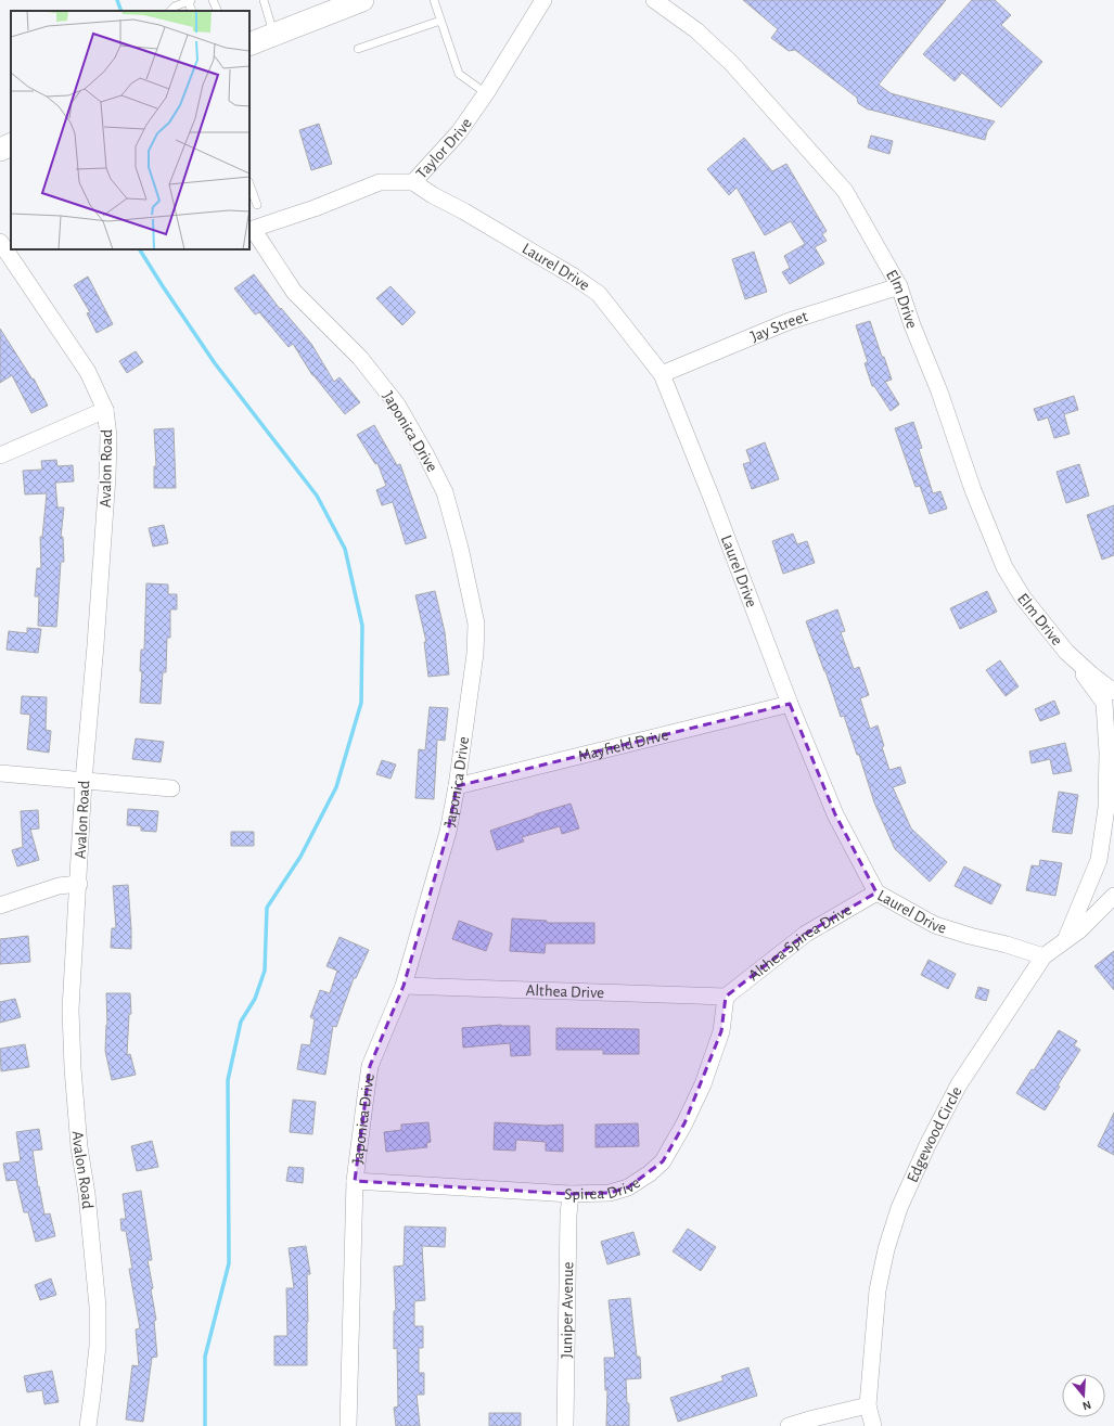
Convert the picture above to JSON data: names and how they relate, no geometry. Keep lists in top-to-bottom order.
{
  "streets": {
    "street": [
      "Taylor Drive",
      "Laurel Drive",
      "Elm Drive",
      "Jay Street",
      "Japonica Drive",
      "Avalon Road",
      "Mayfield Drive",
      "Althea Spirea Drive",
      "Althea Drive",
      "Edgewood Circle",
      "Spirea Drive",
      "Juniper Avenue"
    ]
  },
  "crossings": [
    ["Taylor Drive", "Laurel Drive"],
    ["Taylor Drive", "Japonica Drive"],
    ["Laurel Drive", "Jay Street"],
    ["Laurel Drive", "Mayfield Drive"],
    ["Laurel Drive", "Althea Spirea Drive"],
    ["Laurel Drive", "Edgewood Circle"],
    ["Elm Drive", "Jay Street"],
    ["Elm Drive", "Edgewood Circle"],
    ["Japonica Drive", "Mayfield Drive"],
    ["Japonica Drive", "Althea Drive"],
    ["Japonica Drive", "Spirea Drive"],
    ["Althea Spirea Drive", "Althea Drive"],
    ["Althea Spirea Drive", "Spirea Drive"],
    ["Althea Drive", "Spirea Drive"],
    ["Spirea Drive", "Juniper Avenue"]
  ],
  "north": "bottom"
}
